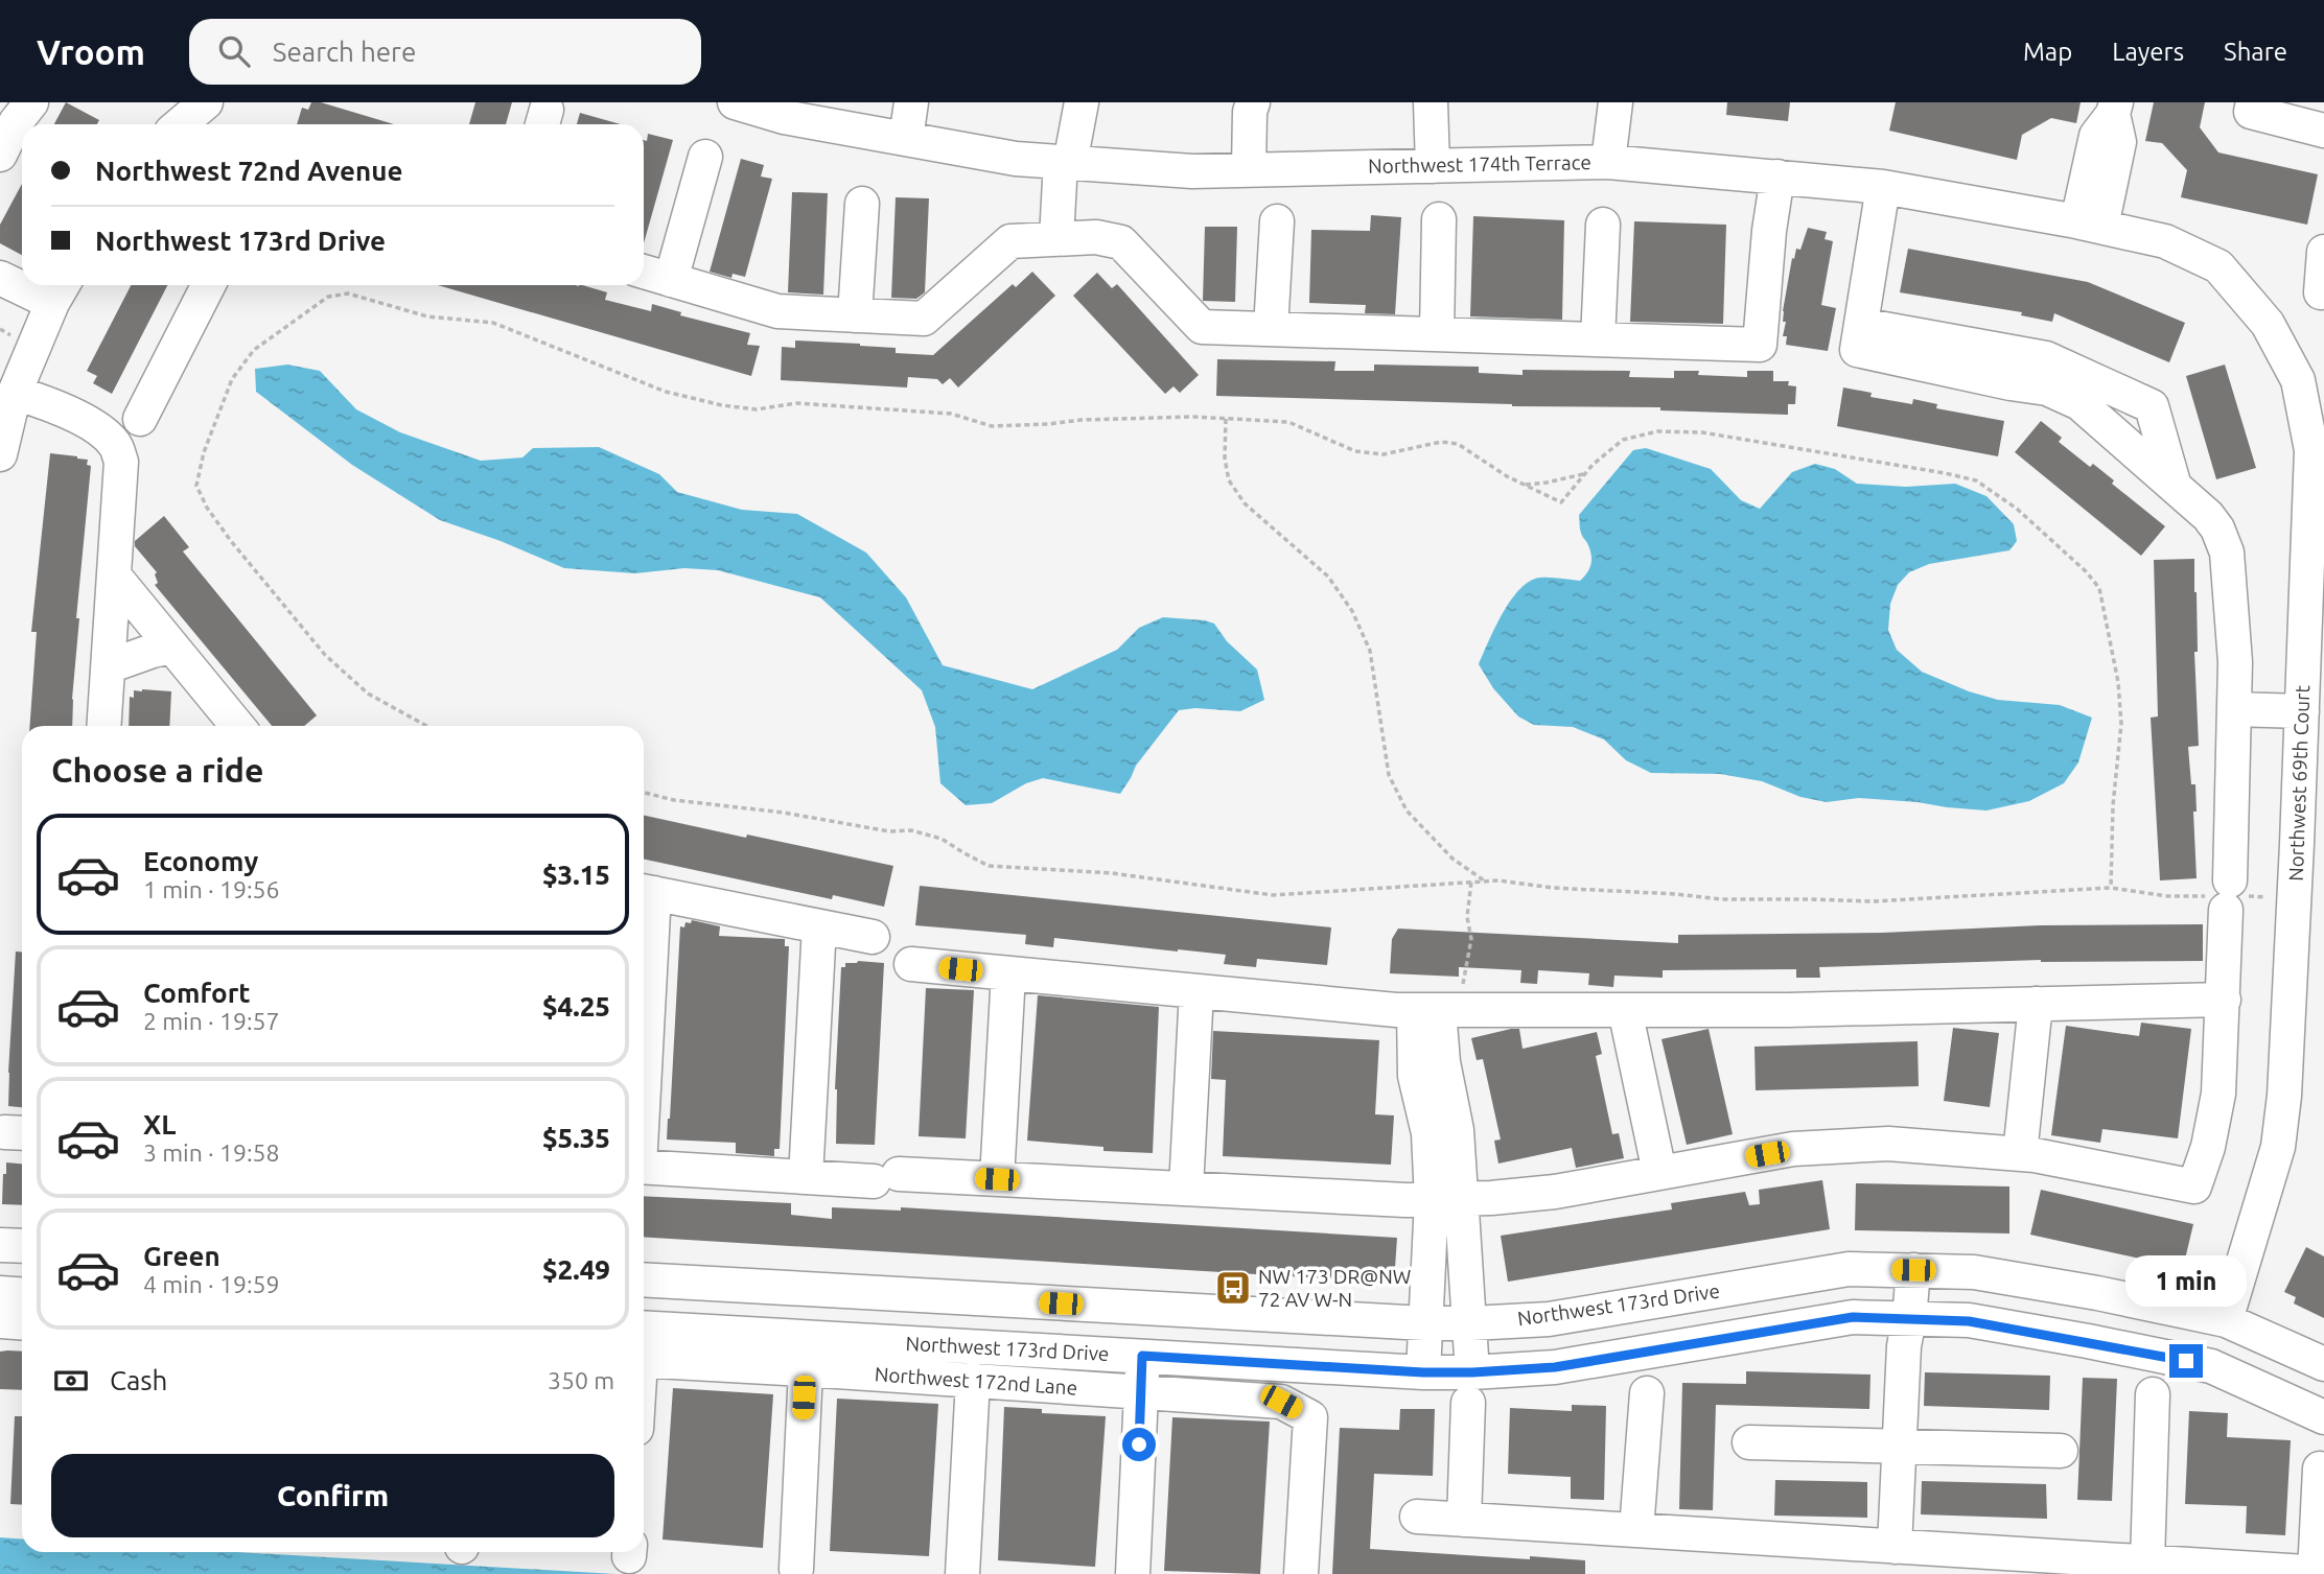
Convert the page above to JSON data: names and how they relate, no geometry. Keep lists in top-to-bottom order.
{
  "streets": {
    "street": [
      "Northwest 174th Terrace",
      "Northwest 69th Court",
      "Northwest 173rd Drive",
      "Northwest 172nd Lane"
    ]
  },
  "crossings": [
    ["Northwest 174th Terrace", "Northwest 69th Court"],
    ["Northwest 69th Court", "Northwest 173rd Drive"]
  ],
  "places": {
    "bus stop": ["NW 173 DR@NW 72 AV W-N"]
  },
  "page": {
    "header": "Vroom",
    "search": "Search here",
    "nav": ["Map", "Layers", "Share"],
    "banner": ["Northwest 72nd Avenue", "Northwest 173rd Drive"],
    "heading": "Choose a ride",
    "list": [
      {
        "name": "Economy",
        "note": "1 min · 19:56",
        "value": "$3.15"
      },
      {
        "name": "Comfort",
        "note": "2 min · 19:57",
        "value": "$4.25"
      },
      {
        "name": "XL",
        "note": "3 min · 19:58",
        "value": "$5.35"
      },
      {
        "name": "Green",
        "note": "4 min · 19:59",
        "value": "$2.49"
      }
    ],
    "bubble": "1 min",
    "pay": ["Cash", "350 m"],
    "buttons": "Confirm"
  }
}
